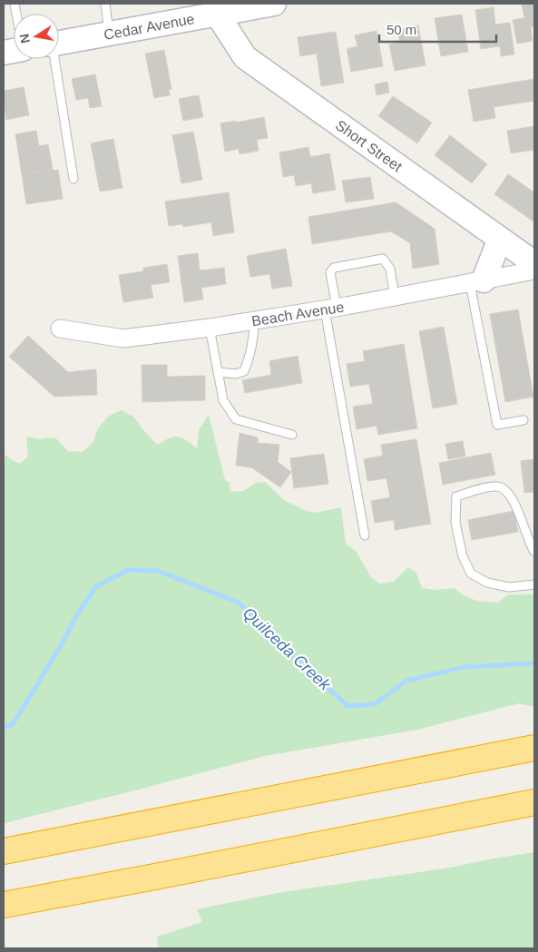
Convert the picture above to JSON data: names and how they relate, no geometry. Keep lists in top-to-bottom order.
{
  "streets": {
    "street": ["Cedar Avenue", "Short Street", "Beach Avenue"]
  },
  "crossings": [
    ["Cedar Avenue", "Short Street"]
  ],
  "water": ["Quilceda Creek"],
  "scale_bar": "50 m",
  "north": "left"
}
